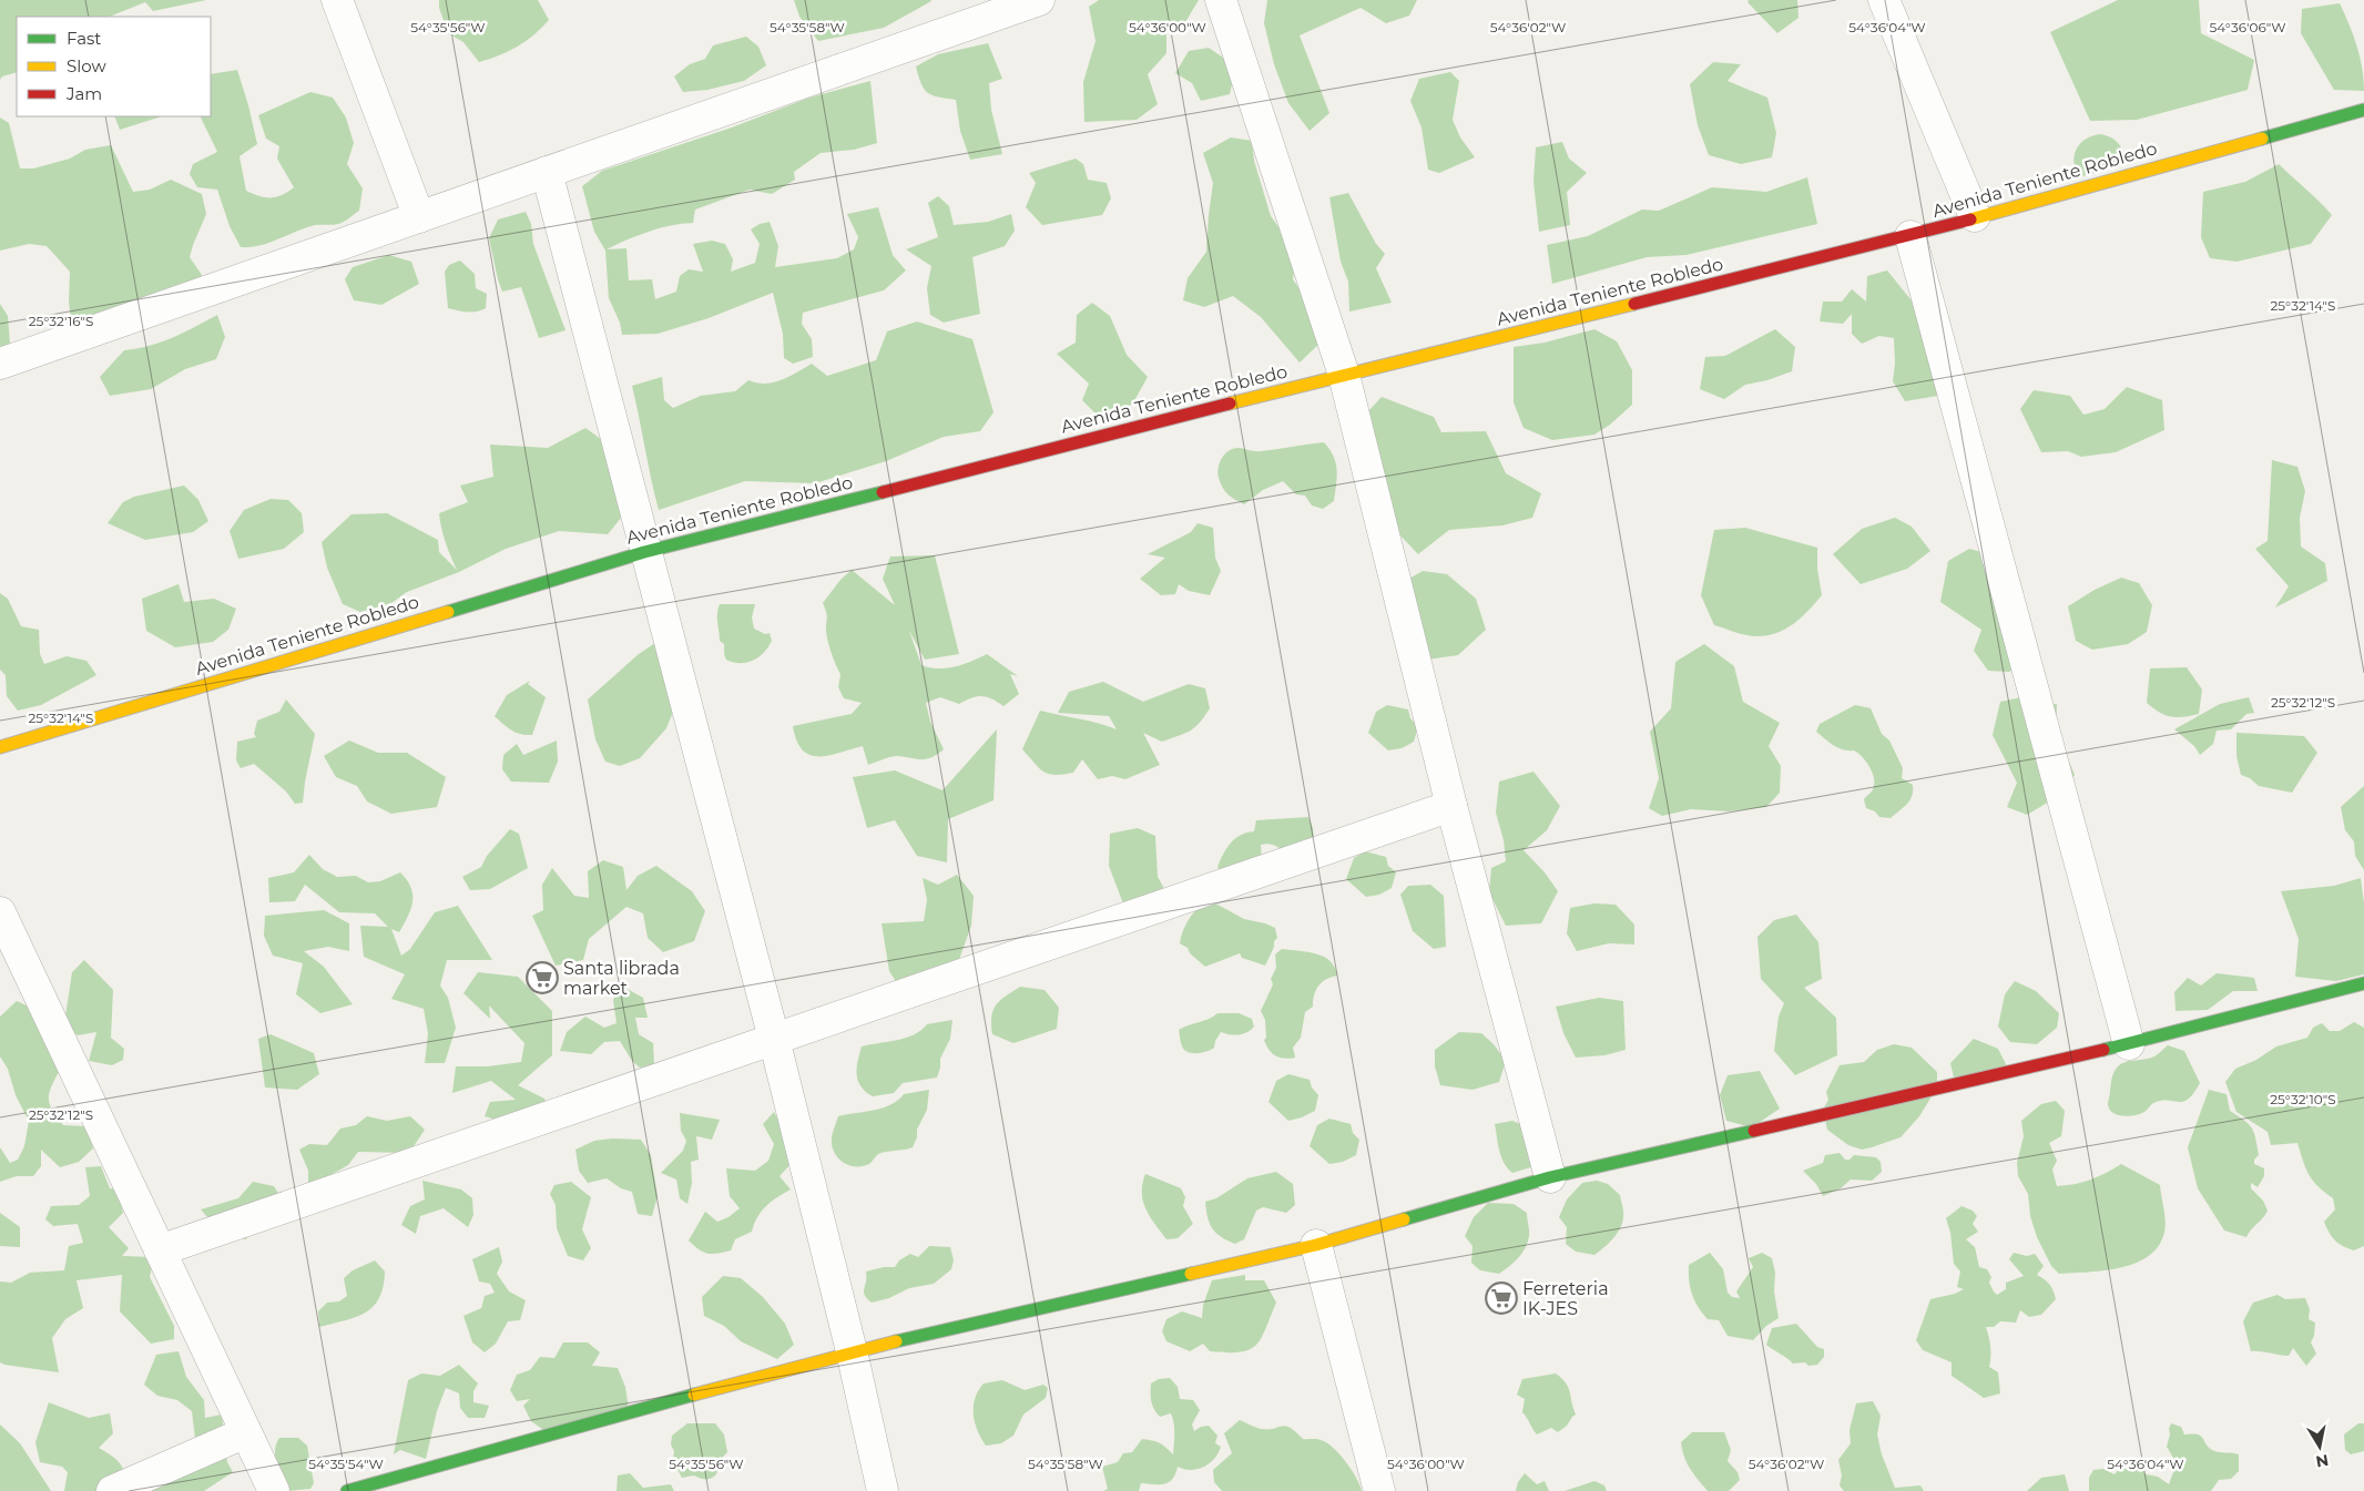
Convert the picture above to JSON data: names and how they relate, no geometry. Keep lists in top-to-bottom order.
{
  "streets": {
    "street": ["Avenida Teniente Robledo"]
  },
  "places": {
    "supermarket": ["Santa librada market", "Ferreteria IK-JES"]
  },
  "legend": ["Fast", "Slow", "Jam"],
  "north": "bottom",
  "coordinates": [
    "54°35'56\"W",
    "54°35'58\"W",
    "54°36'00\"W",
    "54°36'02\"W",
    "54°36'04\"W",
    "54°36'06\"W",
    "25°32'14\"S",
    "25°32'16\"S",
    "25°32'12\"S",
    "25°32'10\"S",
    "54°35'54\"W"
  ]
}
